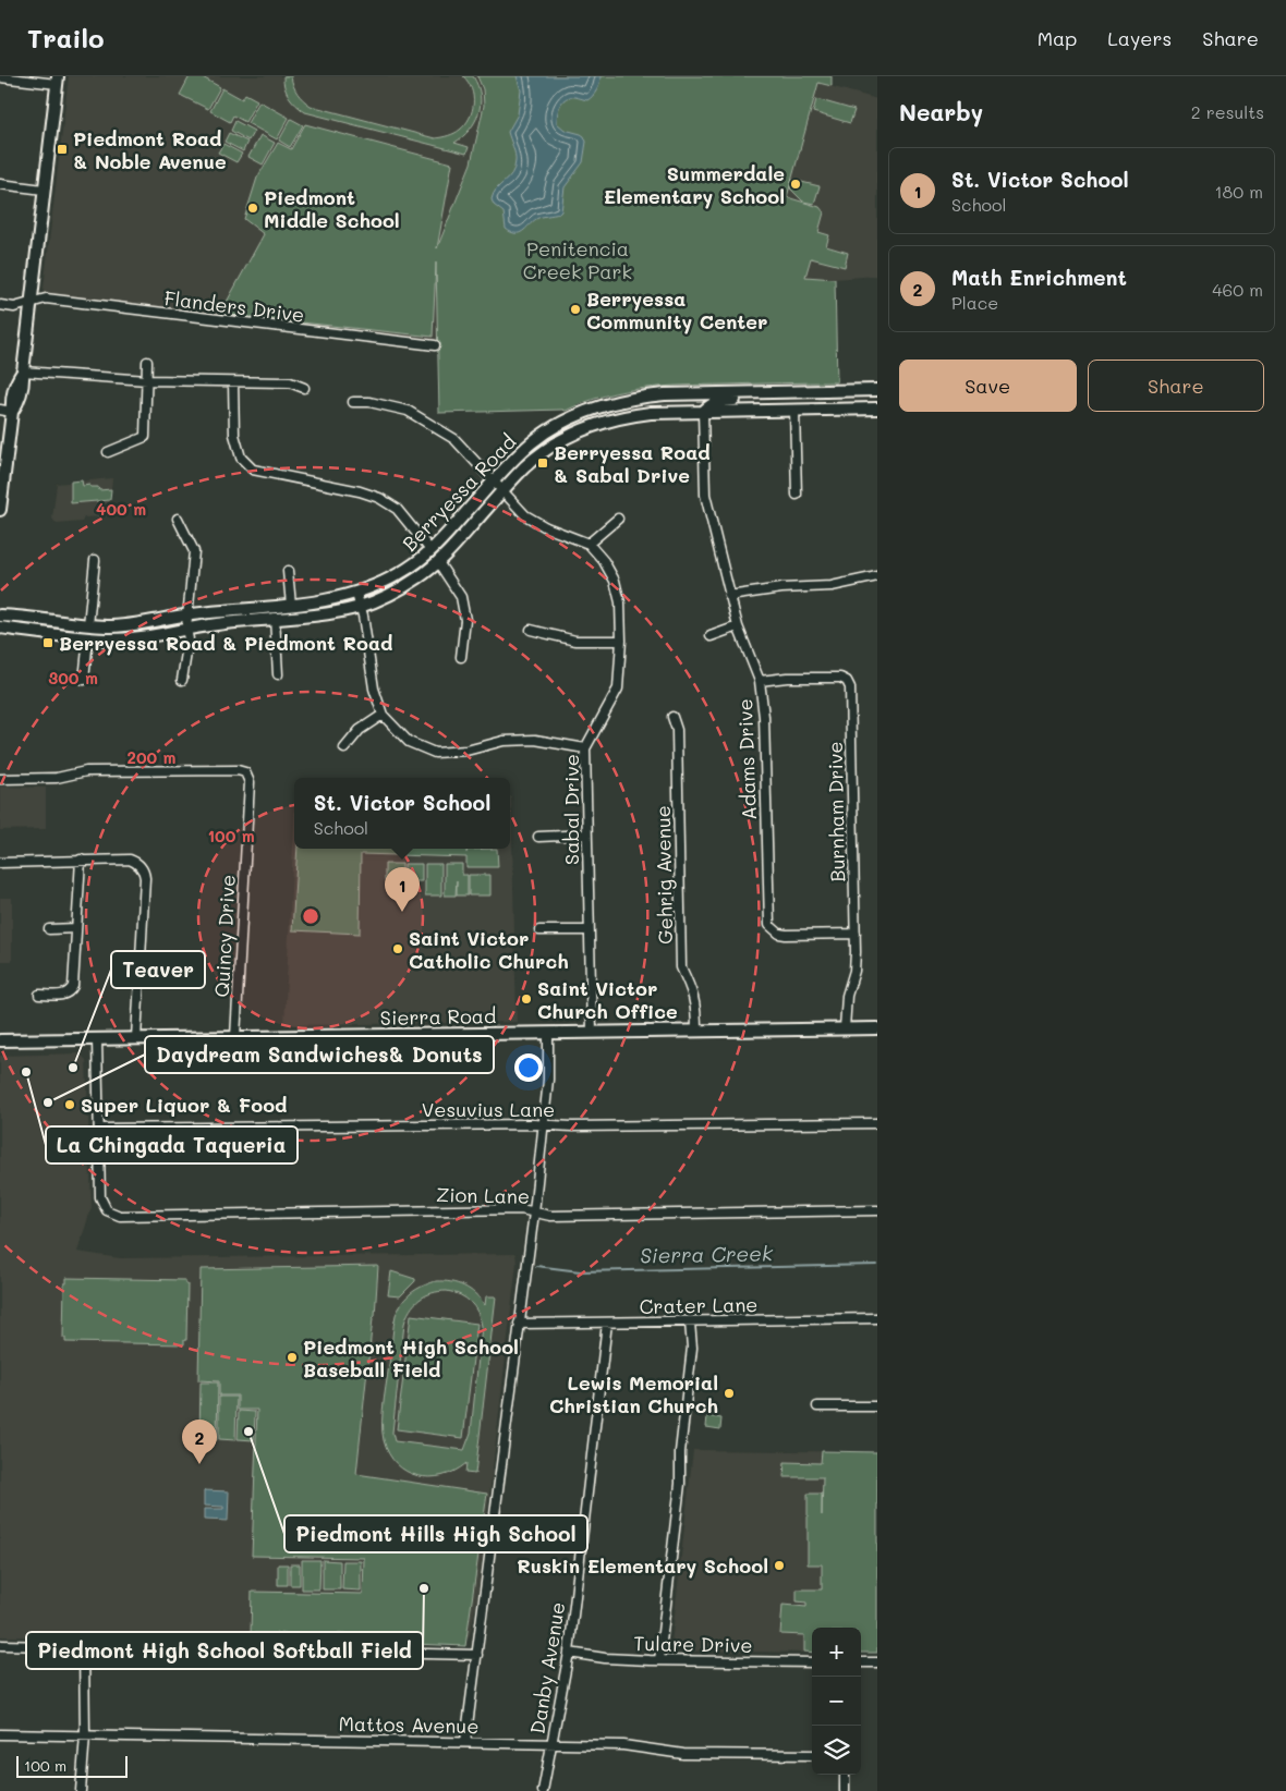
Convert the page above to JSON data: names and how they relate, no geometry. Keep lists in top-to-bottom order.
{
  "streets": {
    "main road": ["Berryessa Road", "Sierra Road"],
    "street": [
      "Flanders Drive",
      "Adams Drive",
      "Sabal Drive",
      "Burnham Drive",
      "Gehrig Avenue",
      "Quincy Drive",
      "Vesuvius Lane",
      "Zion Lane",
      "Crater Lane",
      "Tulare Drive",
      "Danby Avenue",
      "Mattos Avenue"
    ]
  },
  "crossings": [
    ["Berryessa Road", "Adams Drive"],
    ["Berryessa Road", "Sabal Drive"],
    ["Adams Drive", "Burnham Drive"],
    ["Sabal Drive", "Sierra Road"],
    ["Burnham Drive", "Sierra Road"],
    ["Gehrig Avenue", "Sierra Road"],
    ["Quincy Drive", "Sierra Road"],
    ["Vesuvius Lane", "Zion Lane"],
    ["Crater Lane", "Danby Avenue"],
    ["Tulare Drive", "Danby Avenue"],
    ["Danby Avenue", "Mattos Avenue"]
  ],
  "water": ["Sierra Creek"],
  "parks": ["Penitencia Creek Park"],
  "places": {
    "transit": ["Piedmont Road & Noble Avenue", "Berryessa Road & Sabal Drive", "Berryessa Road & Piedmont Road"],
    "other": [
      "Summerdale Elementary School",
      "Piedmont Middle School",
      "Berryessa Community Center",
      "Saint Victor Catholic Church",
      "Saint Victor Church Office",
      "Teaver",
      "La Chingada Taqueria",
      "Daydream Sandwiches& Donuts",
      "Super Liquor & Food",
      "Piedmont High School Baseball Field",
      "Lewis Memorial Christian Church",
      "Piedmont Hills High School",
      "Ruskin Elementary School",
      "Piedmont High School Softball Field"
    ]
  },
  "scale_bar": "100 m",
  "page": {
    "header": "Trailo",
    "nav": ["Map", "Layers", "Share"],
    "heading": ["Nearby", "2 results"],
    "list": [
      {
        "mark": "1",
        "name": "St. Victor School",
        "note": "School",
        "value": "180 m"
      },
      {
        "mark": "2",
        "name": "Math Enrichment",
        "note": "Place",
        "value": "460 m"
      }
    ],
    "buttons": ["Save", "Share"],
    "popup": ["St. Victor School", "School"],
    "pins": ["1", "2"],
    "map_buttons": ["+", "−"],
    "scale": "100 m"
  },
  "rings": [
    "400 m",
    "300 m",
    "200 m",
    "100 m"
  ]
}
